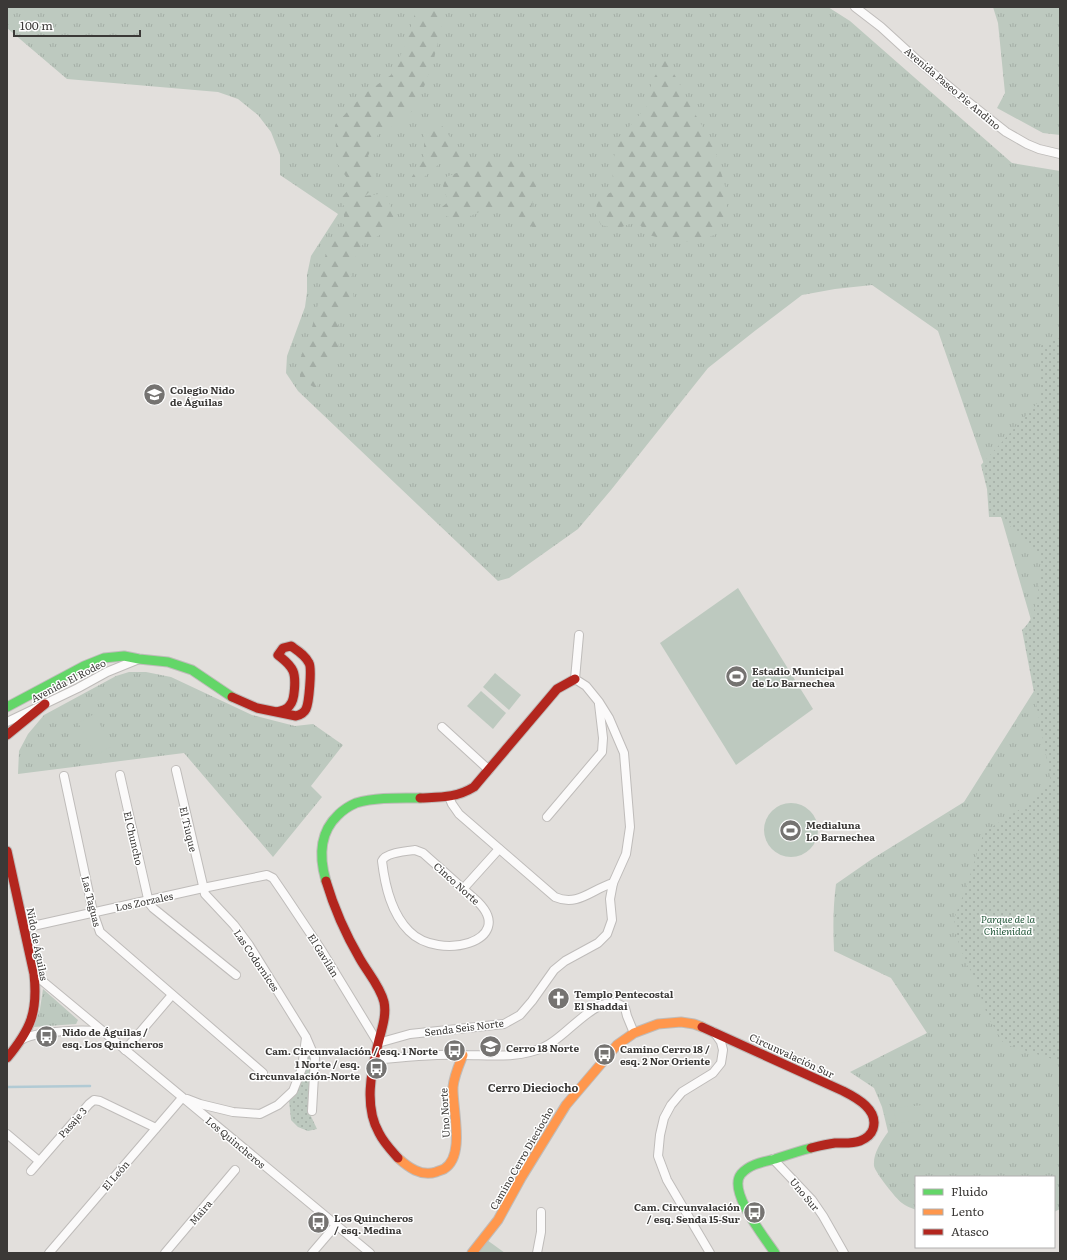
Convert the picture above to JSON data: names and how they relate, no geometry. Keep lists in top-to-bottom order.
{
  "streets": {
    "street": [
      "Avenida Paseo Pie Andino",
      "Avenida El Rodeo",
      "El Tiuque",
      "El Chuncho",
      "Cinco Norte",
      "Las Taguas",
      "Los Zorzales",
      "Nido de Águilas",
      "El Gavilán",
      "Las Codornices",
      "Senda Seis Norte",
      "Circunvalación Sur",
      "Uno Norte",
      "Pasaje 3",
      "Los Quincheros",
      "Camino Cerro Dieciocho",
      "El León",
      "Uno Sur",
      "Maira"
    ]
  },
  "crossings": [
    ["El Tiuque", "Los Zorzales"],
    ["El Tiuque", "Las Codornices"],
    ["El Chuncho", "Los Zorzales"],
    ["Las Taguas", "Los Zorzales"],
    ["Los Zorzales", "Nido de Águilas"],
    ["Los Zorzales", "El Gavilán"],
    ["Los Zorzales", "Las Codornices"],
    ["Nido de Águilas", "Los Quincheros"],
    ["El Gavilán", "Senda Seis Norte"],
    ["Circunvalación Sur", "Camino Cerro Dieciocho"],
    ["Circunvalación Sur", "Uno Sur"],
    ["Pasaje 3", "El León"],
    ["Los Quincheros", "El León"]
  ],
  "districts": ["Cerro Dieciocho"],
  "parks": ["Parque de la Chilenidad"],
  "places": {
    "school or university": ["Colegio Nido de Águilas", "Cerro 18 Norte"],
    "sports": ["Estadio Municipal de Lo Barnechea", "Medialuna Lo Barnechea"],
    "church": ["Templo Pentecostal El Shaddai"],
    "bus stop": [
      "Nido de Águilas / esq. Los Quincheros",
      "Cam. Circunvalación / esq. 1 Norte",
      "Camino Cerro 18 / esq. 2 Nor Oriente",
      "1 Norte / esq. Circunvalación-Norte",
      "Cam. Circunvalación / esq. Senda 15-Sur",
      "Los Quincheros / esq. Medina"
    ]
  },
  "legend": ["Fluido", "Lento", "Atasco"],
  "scale_bar": "100 m"
}
